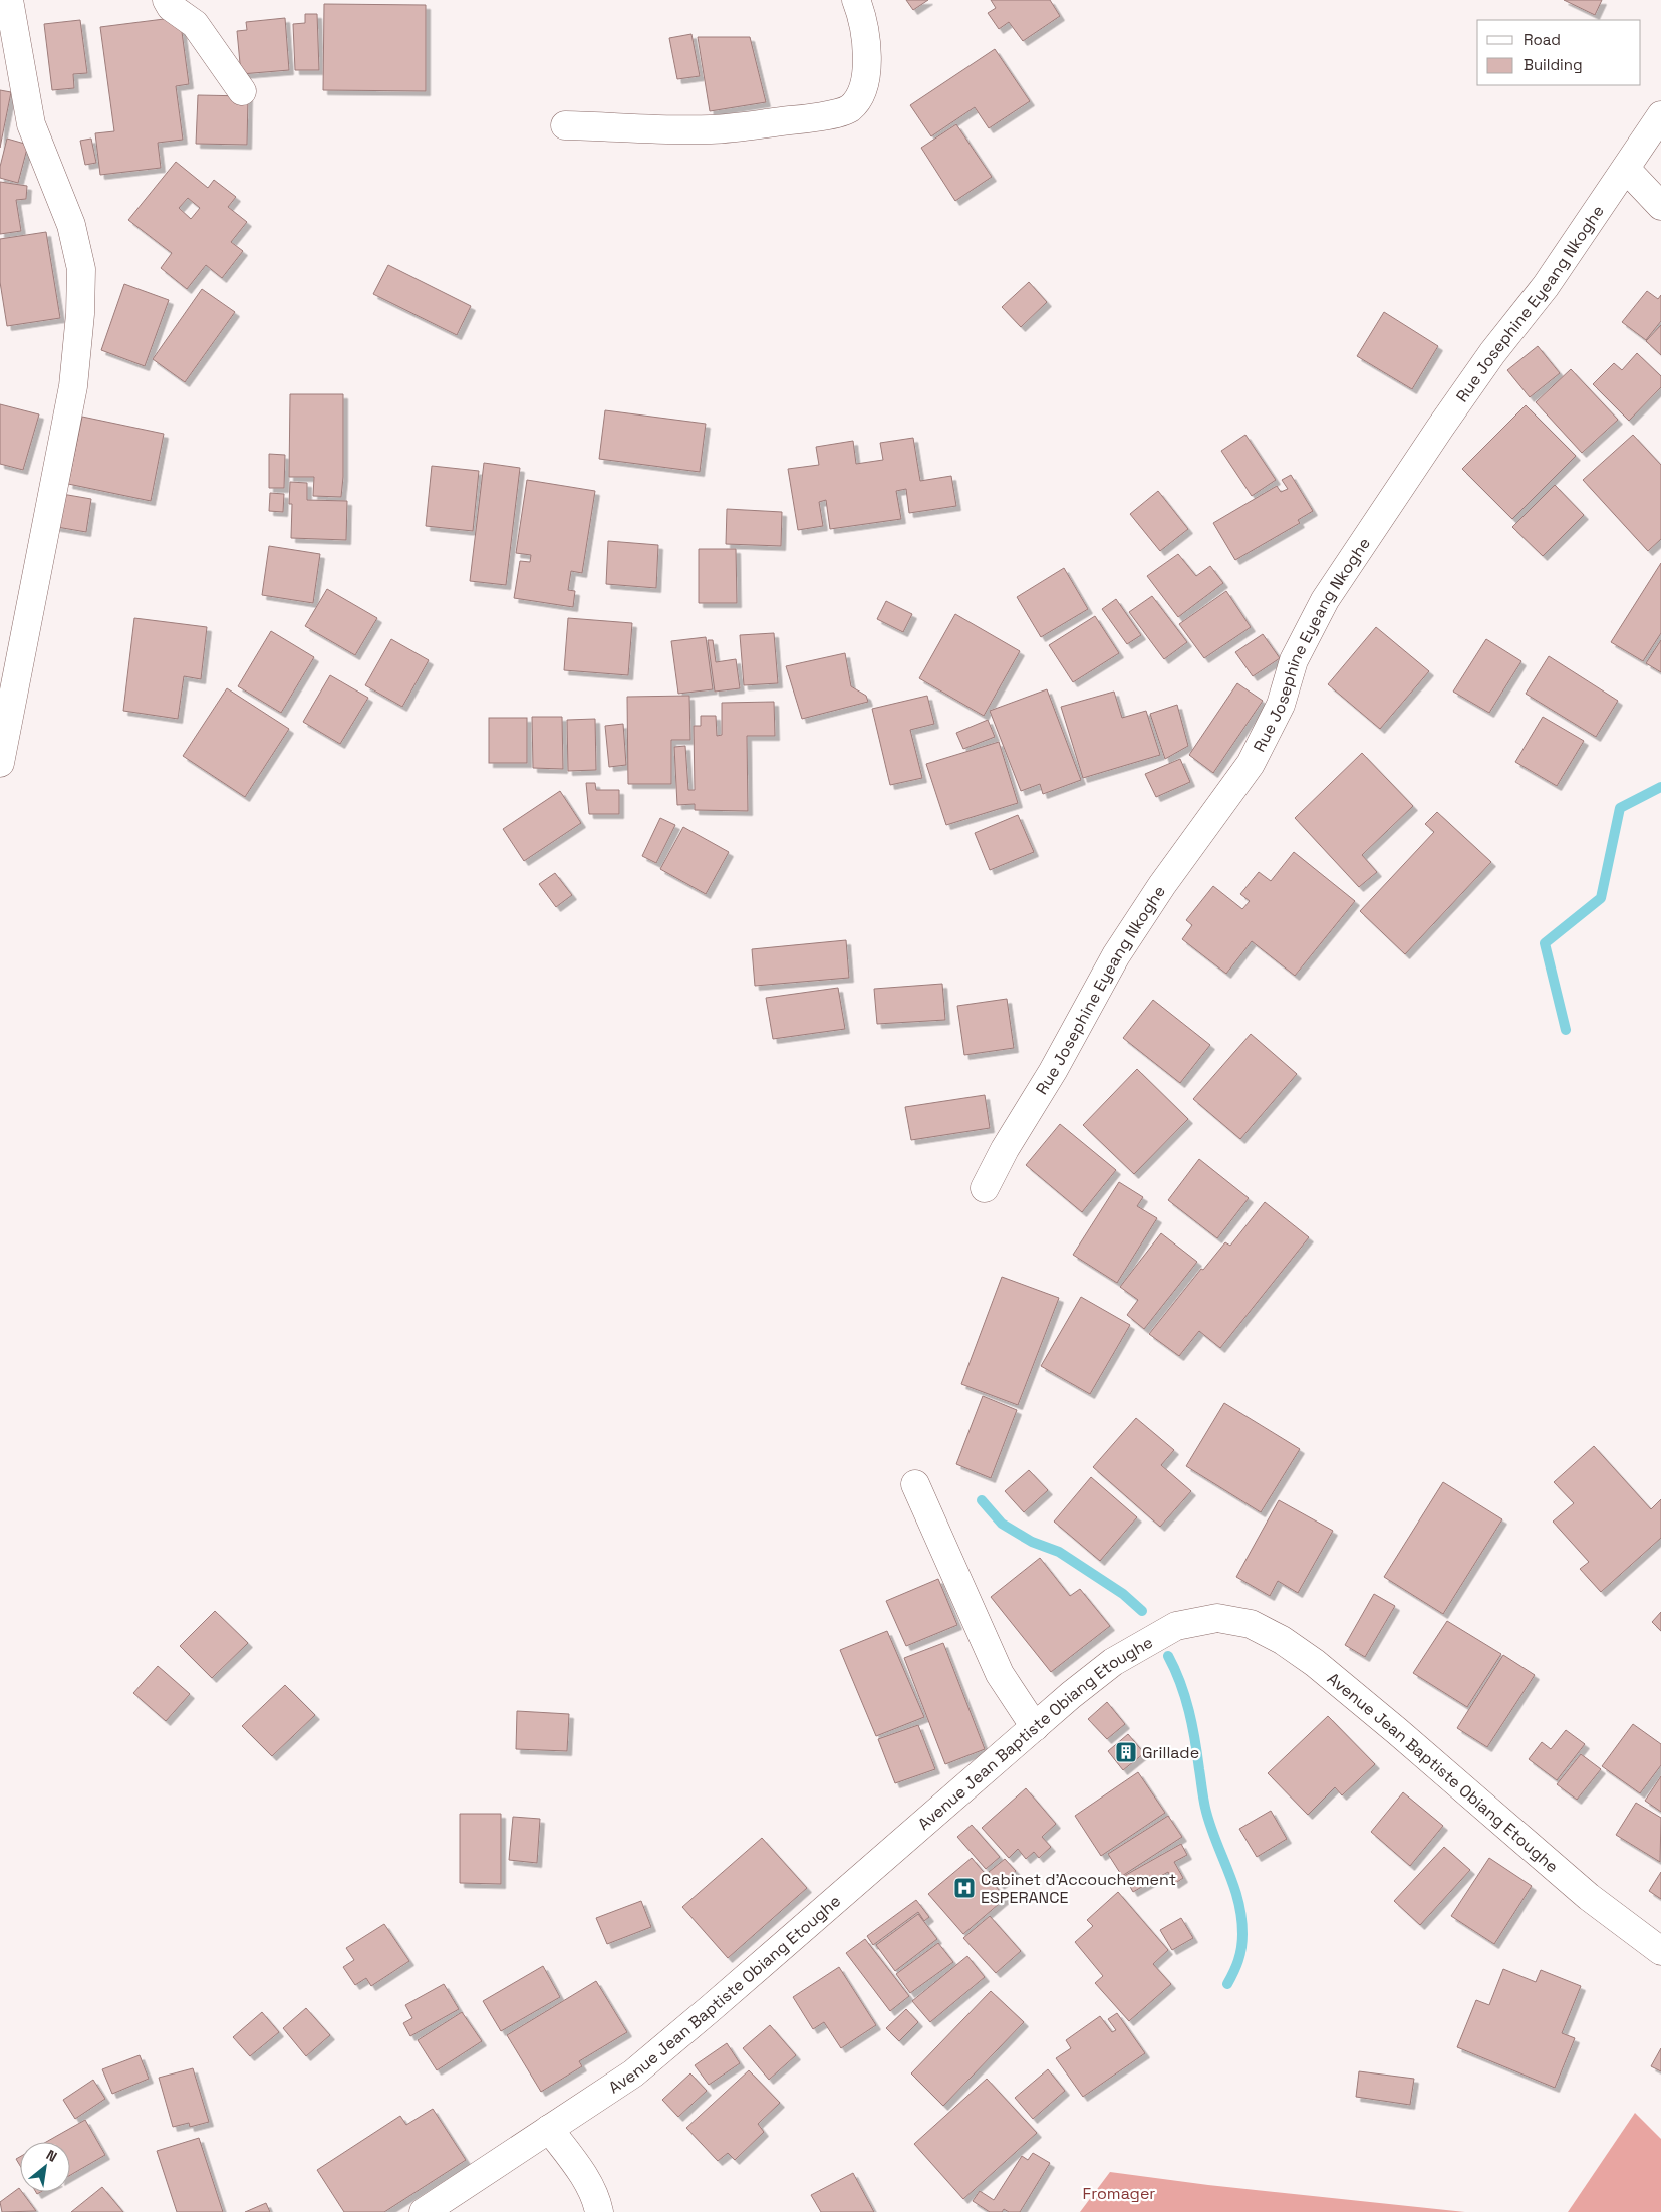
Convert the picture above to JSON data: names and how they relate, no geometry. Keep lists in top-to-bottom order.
{
  "streets": {
    "street": ["Rue Josephine Eyeang Nkoghe", "Avenue Jean Baptiste Obiang Etoughe"]
  },
  "parks": ["Fromager"],
  "places": {
    "building": ["Grillade"],
    "hospital": ["Cabinet d'Accouchement ESPERANCE"]
  },
  "legend": ["Road", "Building"],
  "north": "top right"
}
